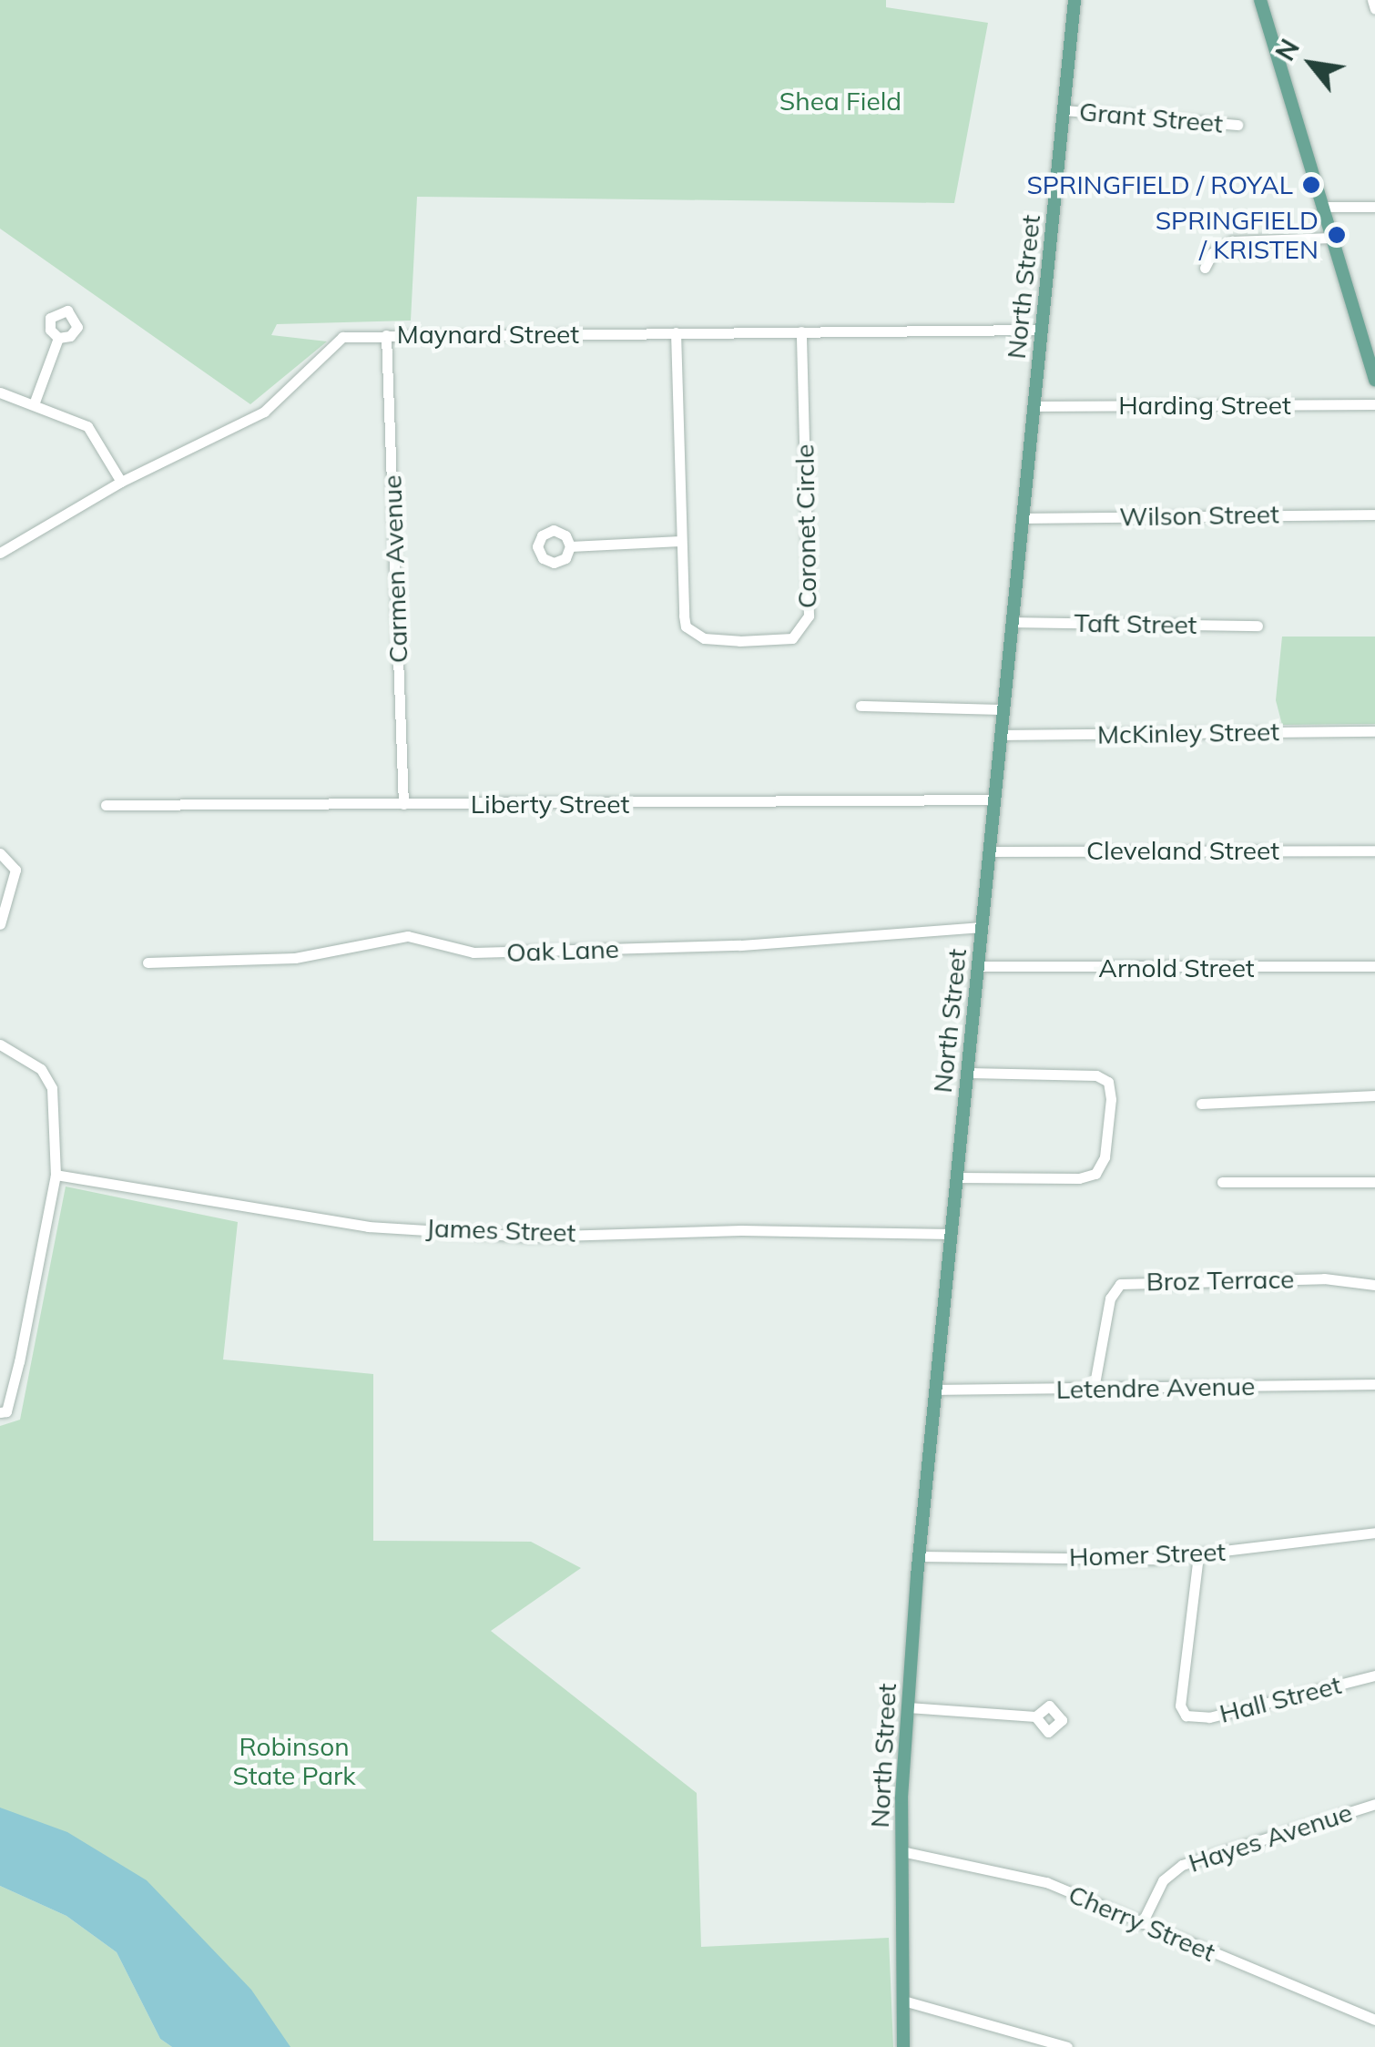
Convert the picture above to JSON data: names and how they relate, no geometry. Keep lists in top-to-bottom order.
{
  "streets": {
    "main road": ["North Street"],
    "street": [
      "Grant Street",
      "Maynard Street",
      "Harding Street",
      "Wilson Street",
      "Coronet Circle",
      "Carmen Avenue",
      "Taft Street",
      "McKinley Street",
      "Liberty Street",
      "Cleveland Street",
      "Oak Lane",
      "Arnold Street",
      "James Street",
      "Broz Terrace",
      "Letendre Avenue",
      "Homer Street",
      "Hall Street",
      "Hayes Avenue",
      "Cherry Street"
    ]
  },
  "crossings": [
    ["Grant Street", "North Street"],
    ["North Street", "Maynard Street"],
    ["North Street", "Harding Street"],
    ["North Street", "Wilson Street"],
    ["North Street", "Taft Street"],
    ["North Street", "McKinley Street"],
    ["North Street", "Liberty Street"],
    ["North Street", "Cleveland Street"],
    ["North Street", "Oak Lane"],
    ["North Street", "Arnold Street"],
    ["North Street", "James Street"],
    ["North Street", "Letendre Avenue"],
    ["North Street", "Homer Street"],
    ["North Street", "Cherry Street"],
    ["Maynard Street", "Coronet Circle"],
    ["Maynard Street", "Carmen Avenue"],
    ["Carmen Avenue", "Liberty Street"],
    ["Broz Terrace", "Letendre Avenue"],
    ["Homer Street", "Hall Street"],
    ["Hayes Avenue", "Cherry Street"]
  ],
  "parks": ["Shea Field", "Robinson State Park"],
  "places": ["SPRINGFIELD / ROYAL", "SPRINGFIELD / KRISTEN"],
  "north": "top left"
}
